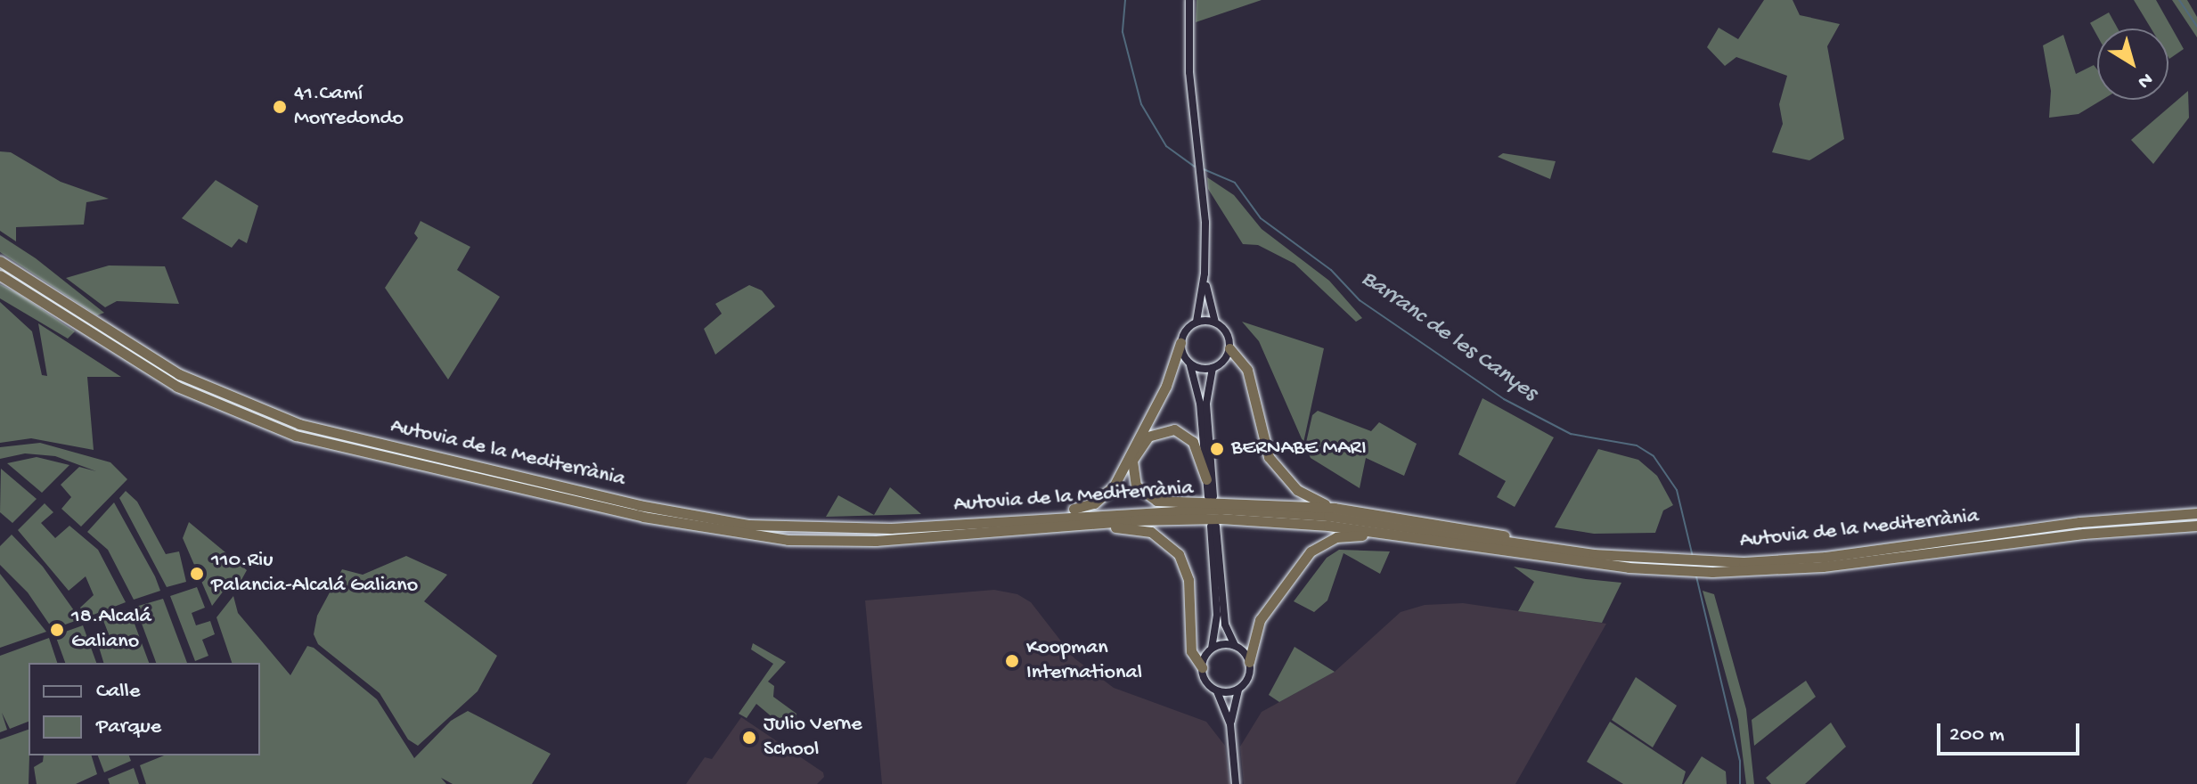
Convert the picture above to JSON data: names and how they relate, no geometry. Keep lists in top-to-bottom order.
{
  "streets": {
    "highway": ["Autovia de la Mediterrània"]
  },
  "water": ["Barranc de les Canyes"],
  "places": [
    "41.Camí Morredondo",
    "BERNABE MARI",
    "110.Riu Palancia-Alcalá Galiano",
    "18.Alcalá Galiano",
    "Koopman International",
    "Julio Verne School"
  ],
  "legend": ["Calle", "Parque"],
  "scale_bar": "200 m",
  "north": "bottom right"
}
